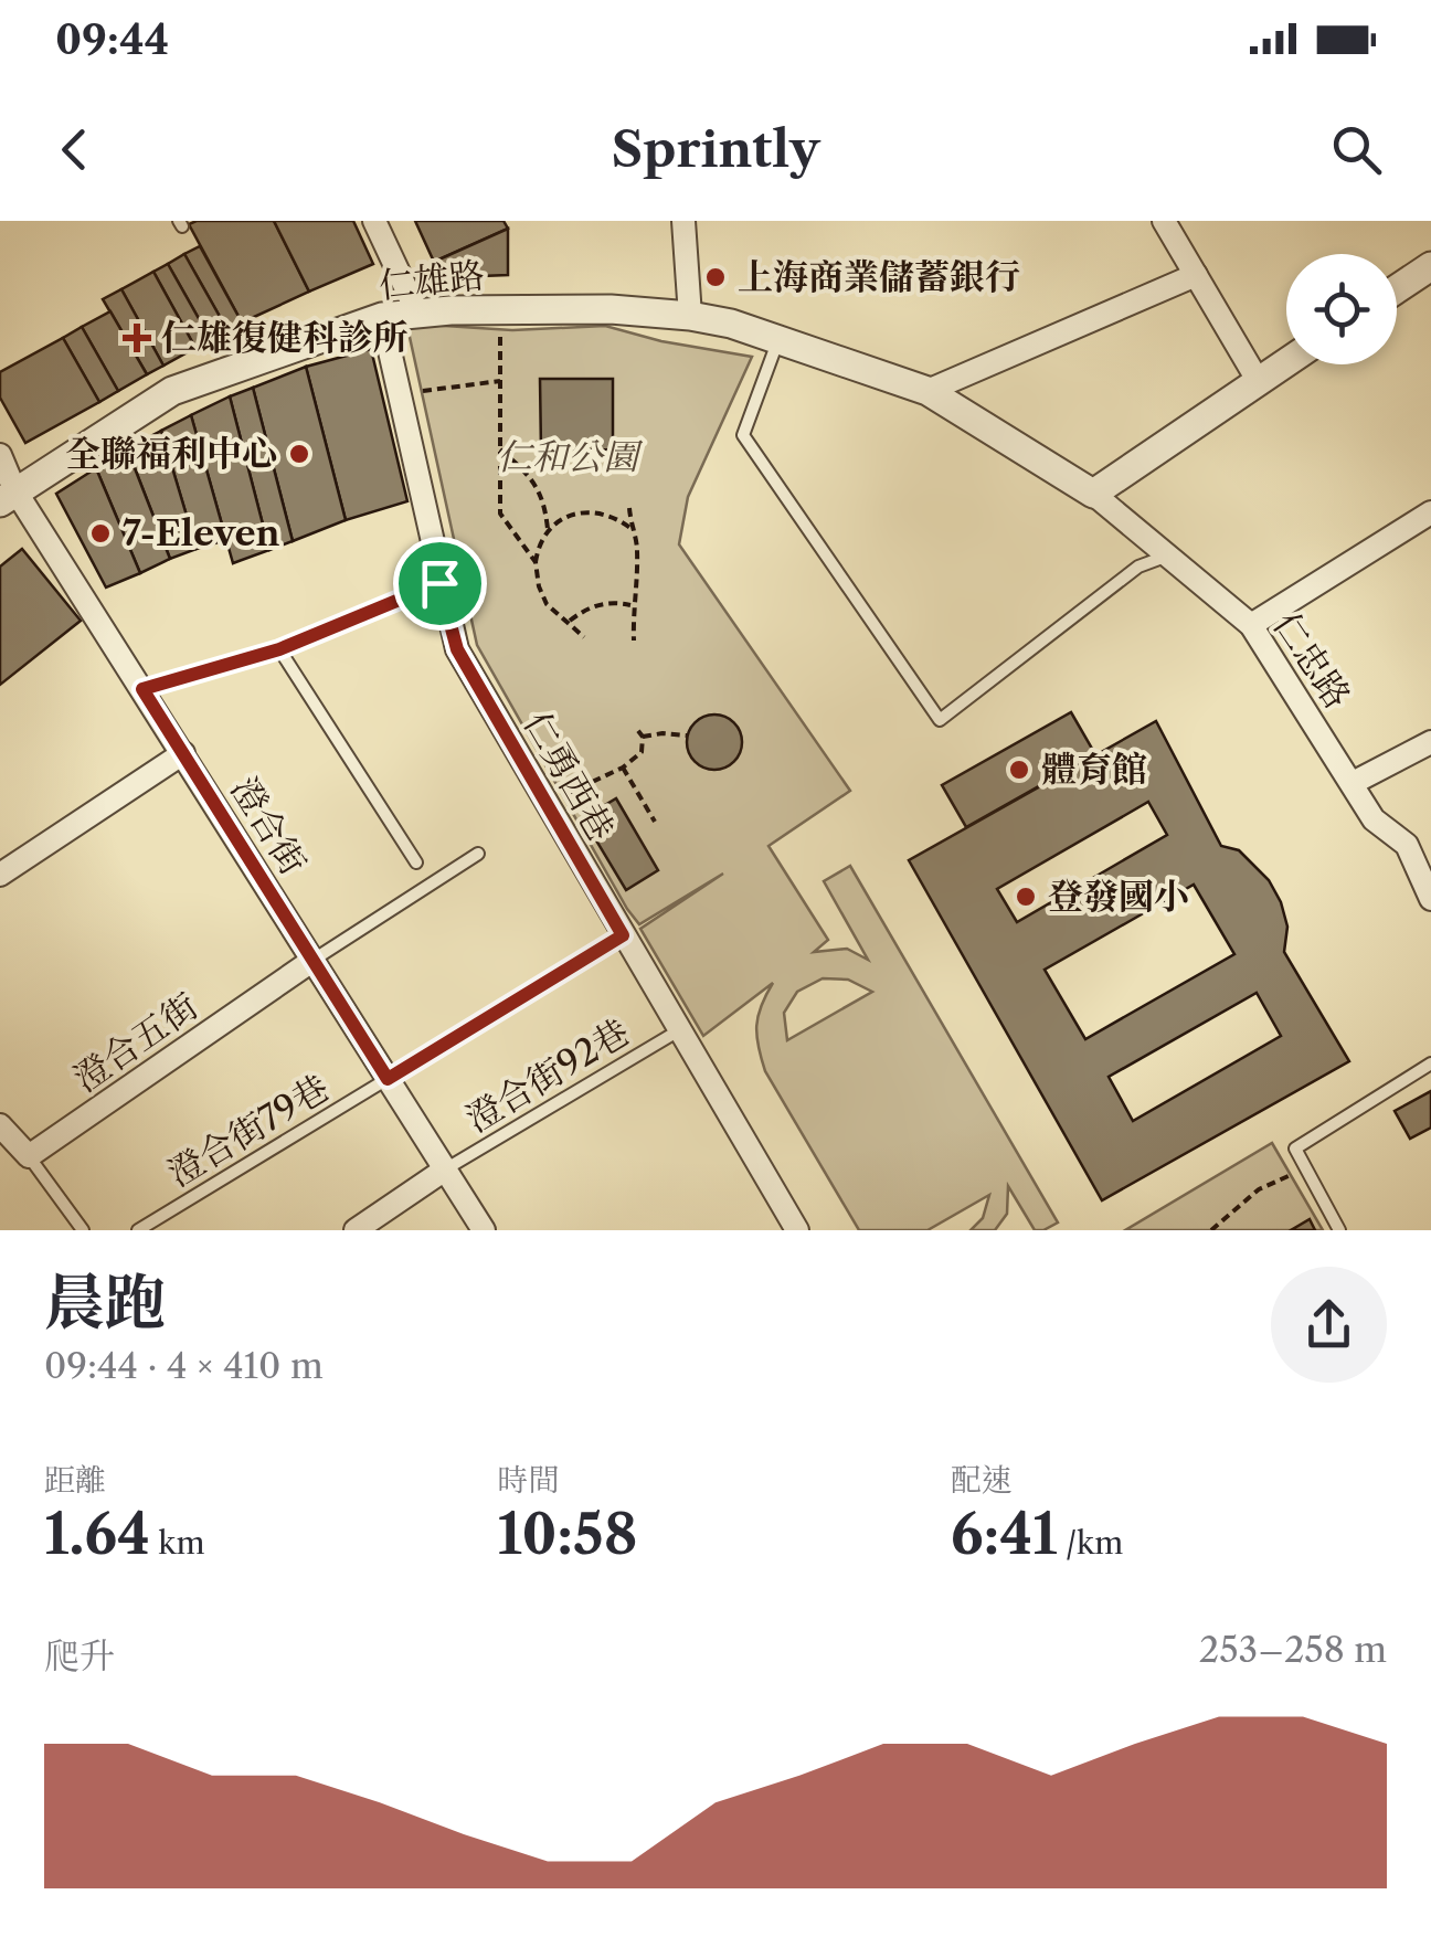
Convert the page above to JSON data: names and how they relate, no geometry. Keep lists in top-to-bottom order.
{
  "streets": {
    "street": [
      "仁雄路",
      "仁忠路",
      "仁勇西巷",
      "澄合街",
      "澄合五街"
    ],
    "lane": ["澄合街92巷", "澄合街79巷"]
  },
  "crossings": [
    ["仁雄路", "仁忠路"],
    ["仁雄路", "仁勇西巷"],
    ["仁雄路", "澄合街"],
    ["仁勇西巷", "澄合街92巷"],
    ["仁勇西巷", "澄合街79巷"],
    ["澄合街", "澄合五街"],
    ["澄合街", "澄合街92巷"],
    ["澄合街", "澄合街79巷"]
  ],
  "parks": ["仁和公園"],
  "places": {
    "other": [
      "上海商業儲蓄銀行",
      "全聯福利中心",
      "7-Eleven",
      "體育館",
      "登發國小"
    ],
    "health": ["仁雄復健科診所"]
  },
  "page": {
    "status": "09:44",
    "header": "Sprintly",
    "heading": ["晨跑", "09:44 · 4 × 410 m"],
    "stats": [
      ["距離", "1.64 km"],
      ["時間", "10:58"],
      ["配速", "6:41 /km"]
    ],
    "chart": ["爬升", "253–258 m"]
  }
}
